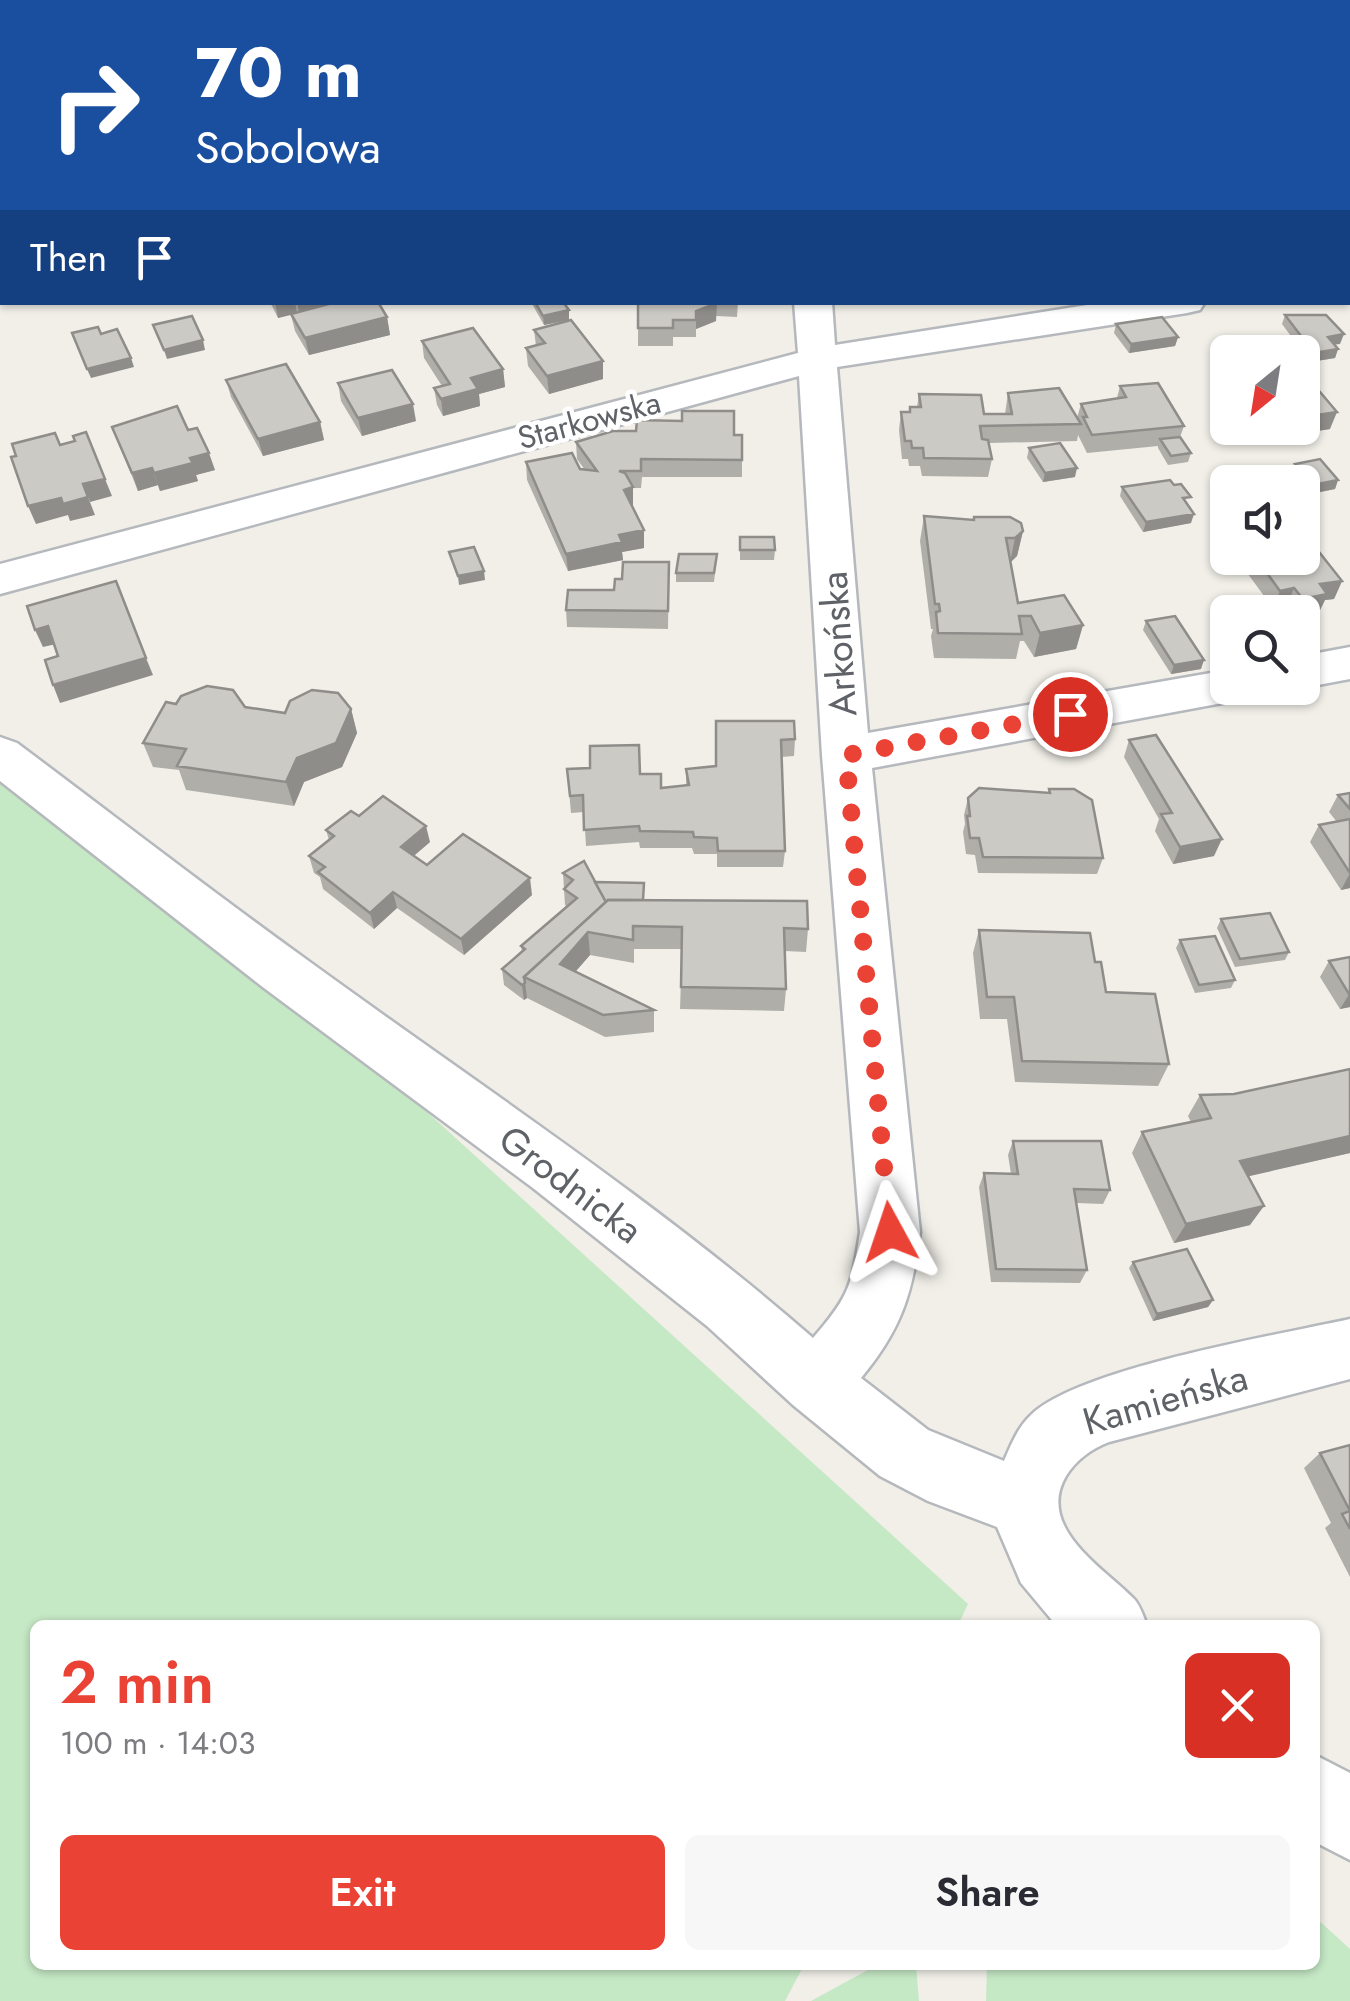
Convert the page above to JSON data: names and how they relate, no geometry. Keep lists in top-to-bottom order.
{
  "streets": {
    "street": [
      "Starkowska",
      "Arkońska",
      "Grodnicka",
      "Kamieńska"
    ]
  },
  "crossings": [
    ["Starkowska", "Arkońska"],
    ["Arkońska", "Grodnicka"],
    ["Grodnicka", "Kamieńska"]
  ],
  "north": "bottom left",
  "page": {
    "turn": ["70 m", "Sobolowa"],
    "then": "Then",
    "heading": ["2 min", "100 m · 14:03"],
    "buttons": ["Exit", "Share"]
  }
}
